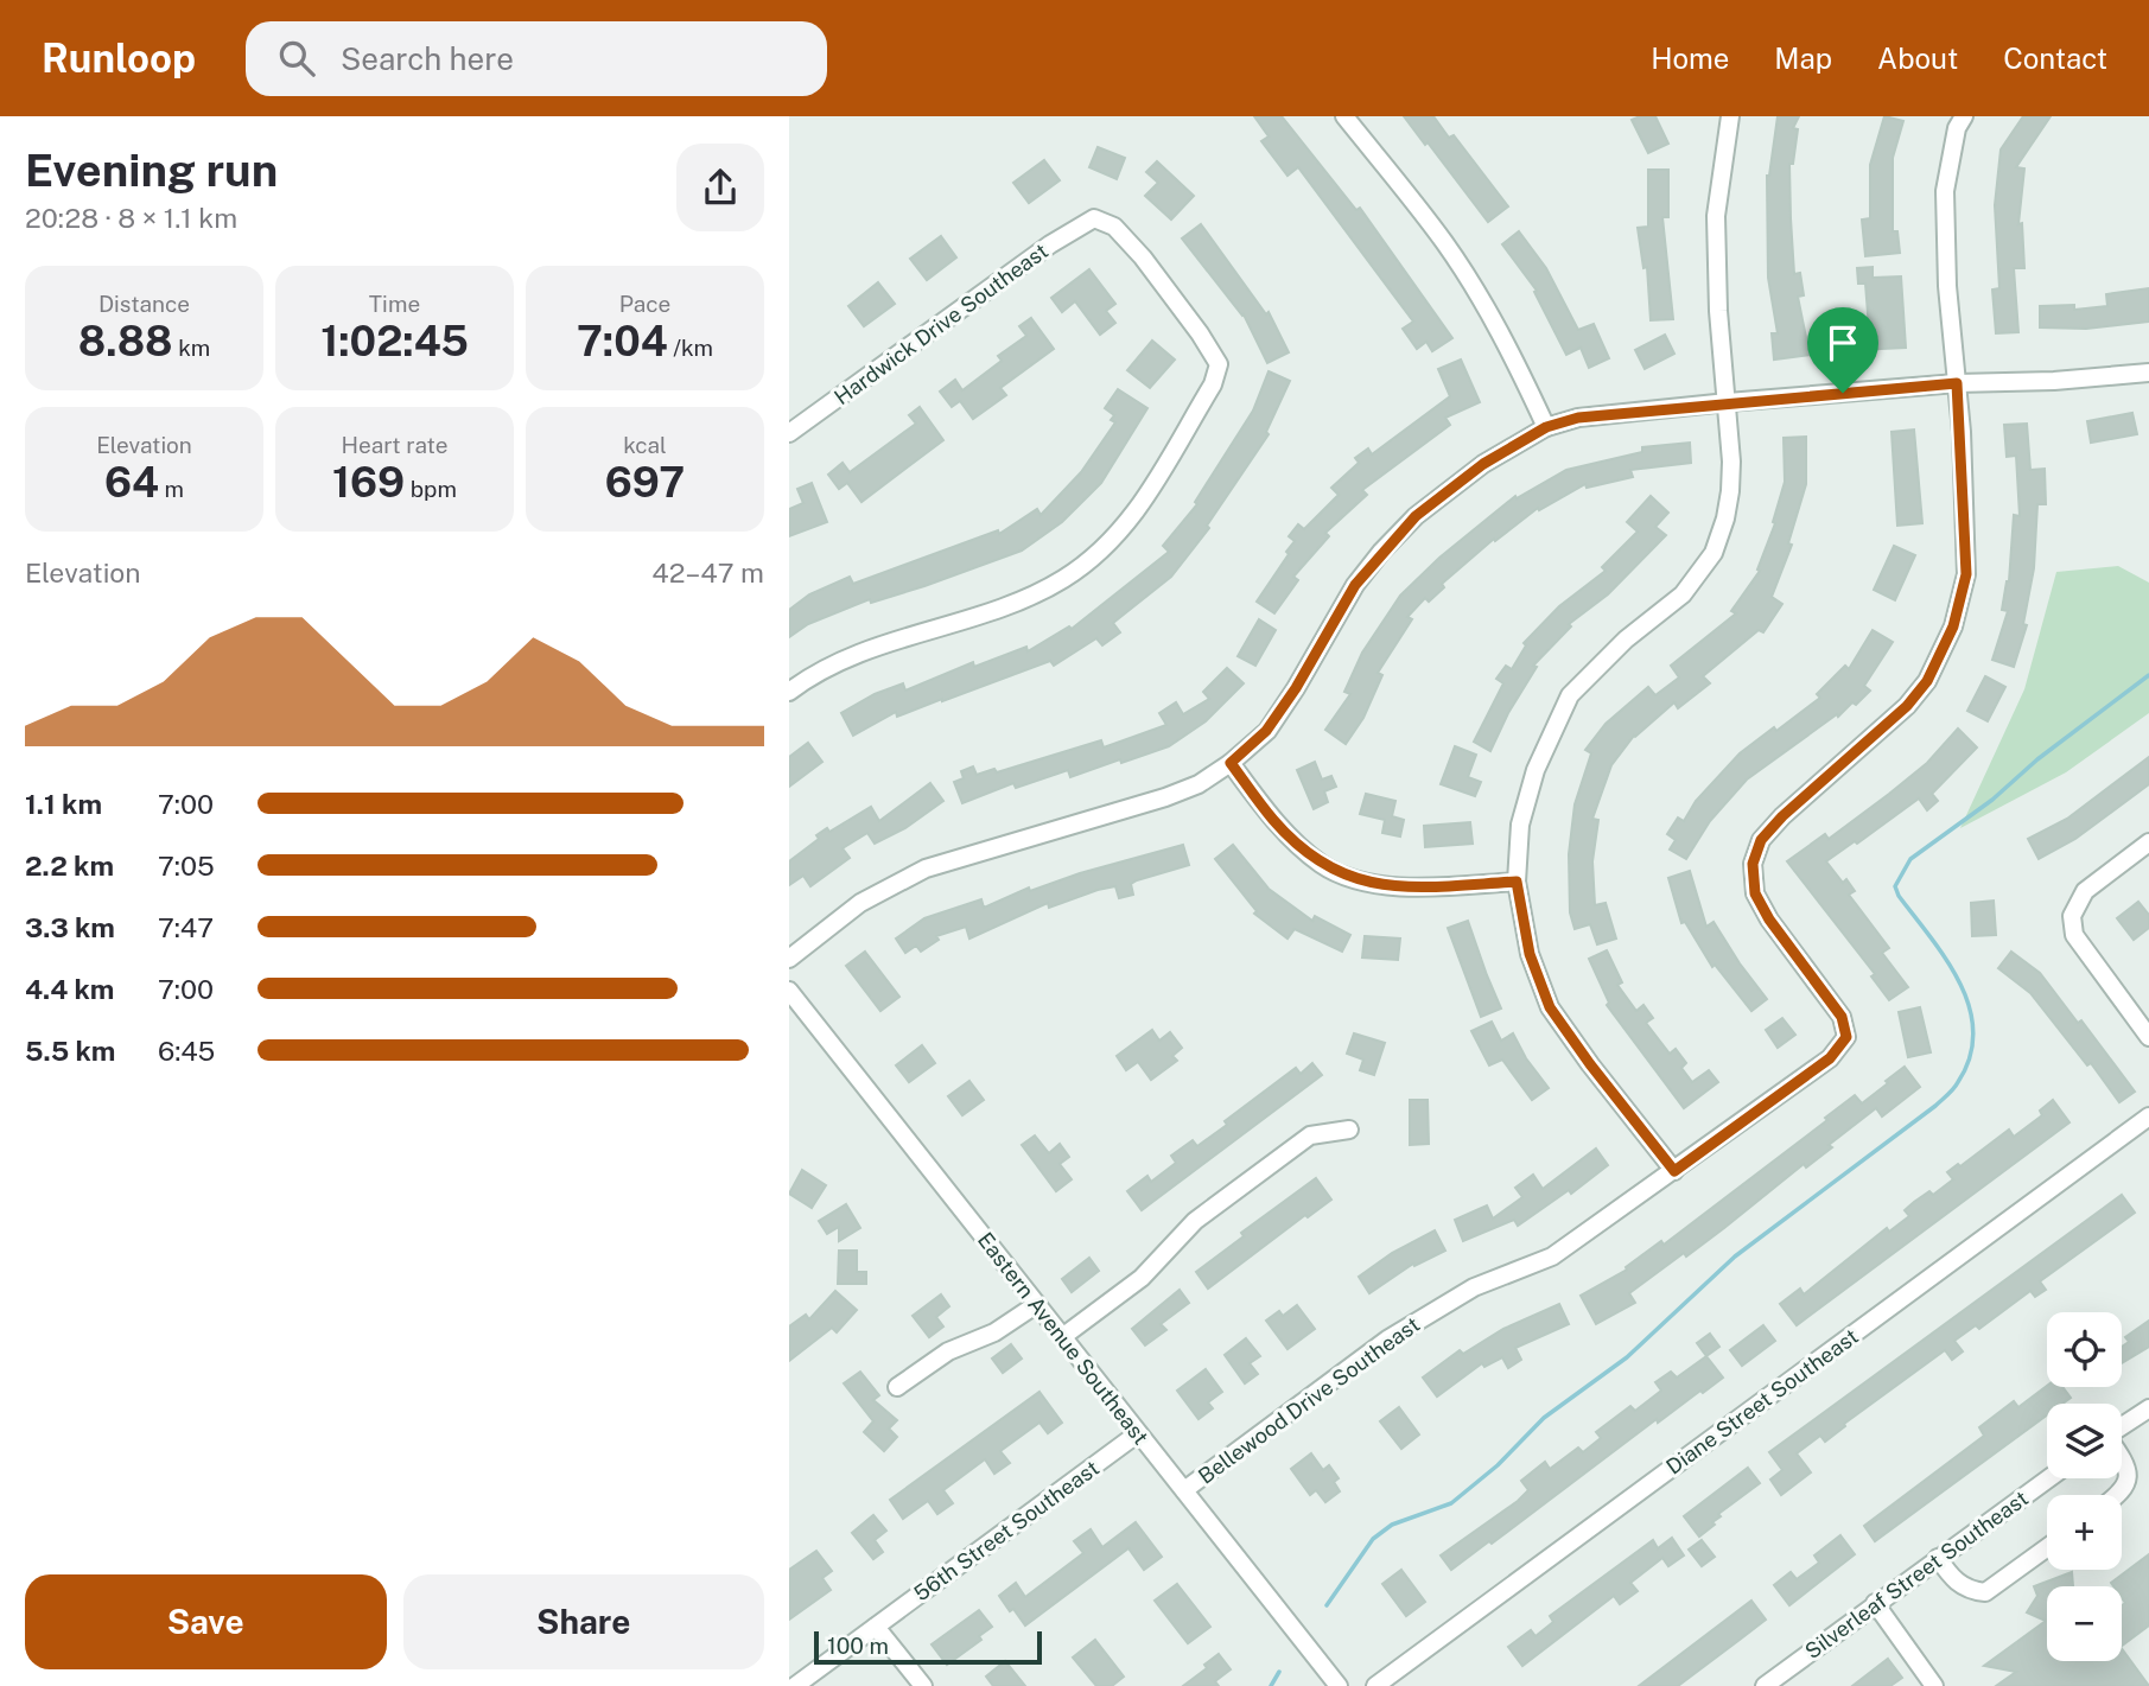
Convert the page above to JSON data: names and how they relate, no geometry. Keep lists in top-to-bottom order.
{
  "streets": {
    "street": [
      "Hardwick Drive Southeast",
      "Eastern Avenue Southeast",
      "Bellewood Drive Southeast",
      "Diane Street Southeast",
      "56th Street Southeast",
      "Silverleaf Street Southeast"
    ]
  },
  "crossings": [
    ["Eastern Avenue Southeast", "Bellewood Drive Southeast"],
    ["Eastern Avenue Southeast", "56th Street Southeast"]
  ],
  "scale_bar": "100 m",
  "page": {
    "header": "Runloop",
    "search": "Search here",
    "nav": [
      "Home",
      "Map",
      "About",
      "Contact"
    ],
    "heading": ["Evening run", "20:28 · 8 × 1.1 km"],
    "stats": [
      ["Distance", "8.88 km"],
      ["Time", "1:02:45"],
      ["Pace", "7:04 /km"],
      ["Elevation", "64 m"],
      ["Heart rate", "169 bpm"],
      ["kcal", "697"]
    ],
    "chart": ["Elevation", "42–47 m"],
    "list": [
      {
        "name": "1.1 km",
        "note": "7:00"
      },
      {
        "name": "2.2 km",
        "note": "7:05"
      },
      {
        "name": "3.3 km",
        "note": "7:47"
      },
      {
        "name": "4.4 km",
        "note": "7:00"
      },
      {
        "name": "5.5 km",
        "note": "6:45"
      }
    ],
    "map_buttons": ["+", "−"],
    "buttons": ["Save", "Share"],
    "scale": "100 m"
  }
}
